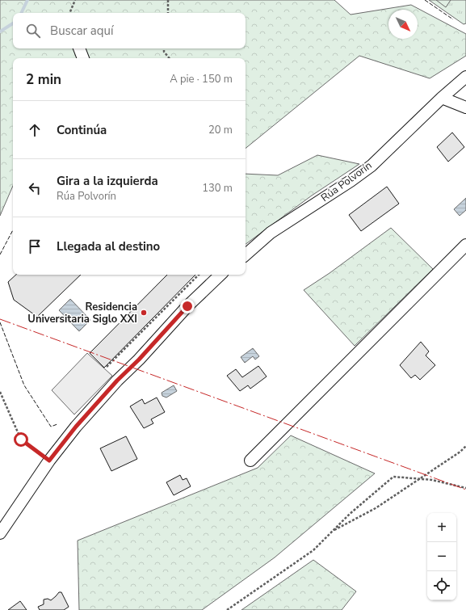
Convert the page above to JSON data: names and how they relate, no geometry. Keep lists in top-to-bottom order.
{
  "streets": {
    "street": ["Rúa Polvorín"]
  },
  "places": ["Residencia Universitaria Siglo XXI"],
  "north": "bottom right",
  "page": {
    "search": "Buscar aquí",
    "heading": ["2 min", "A pie · 150 m"],
    "list": [
      ["Continúa", "20 m"],
      ["Gira a la izquierda", "Rúa Polvorín", "130 m"],
      "Llegada al destino"
    ],
    "map_buttons": ["+", "−"]
  }
}
